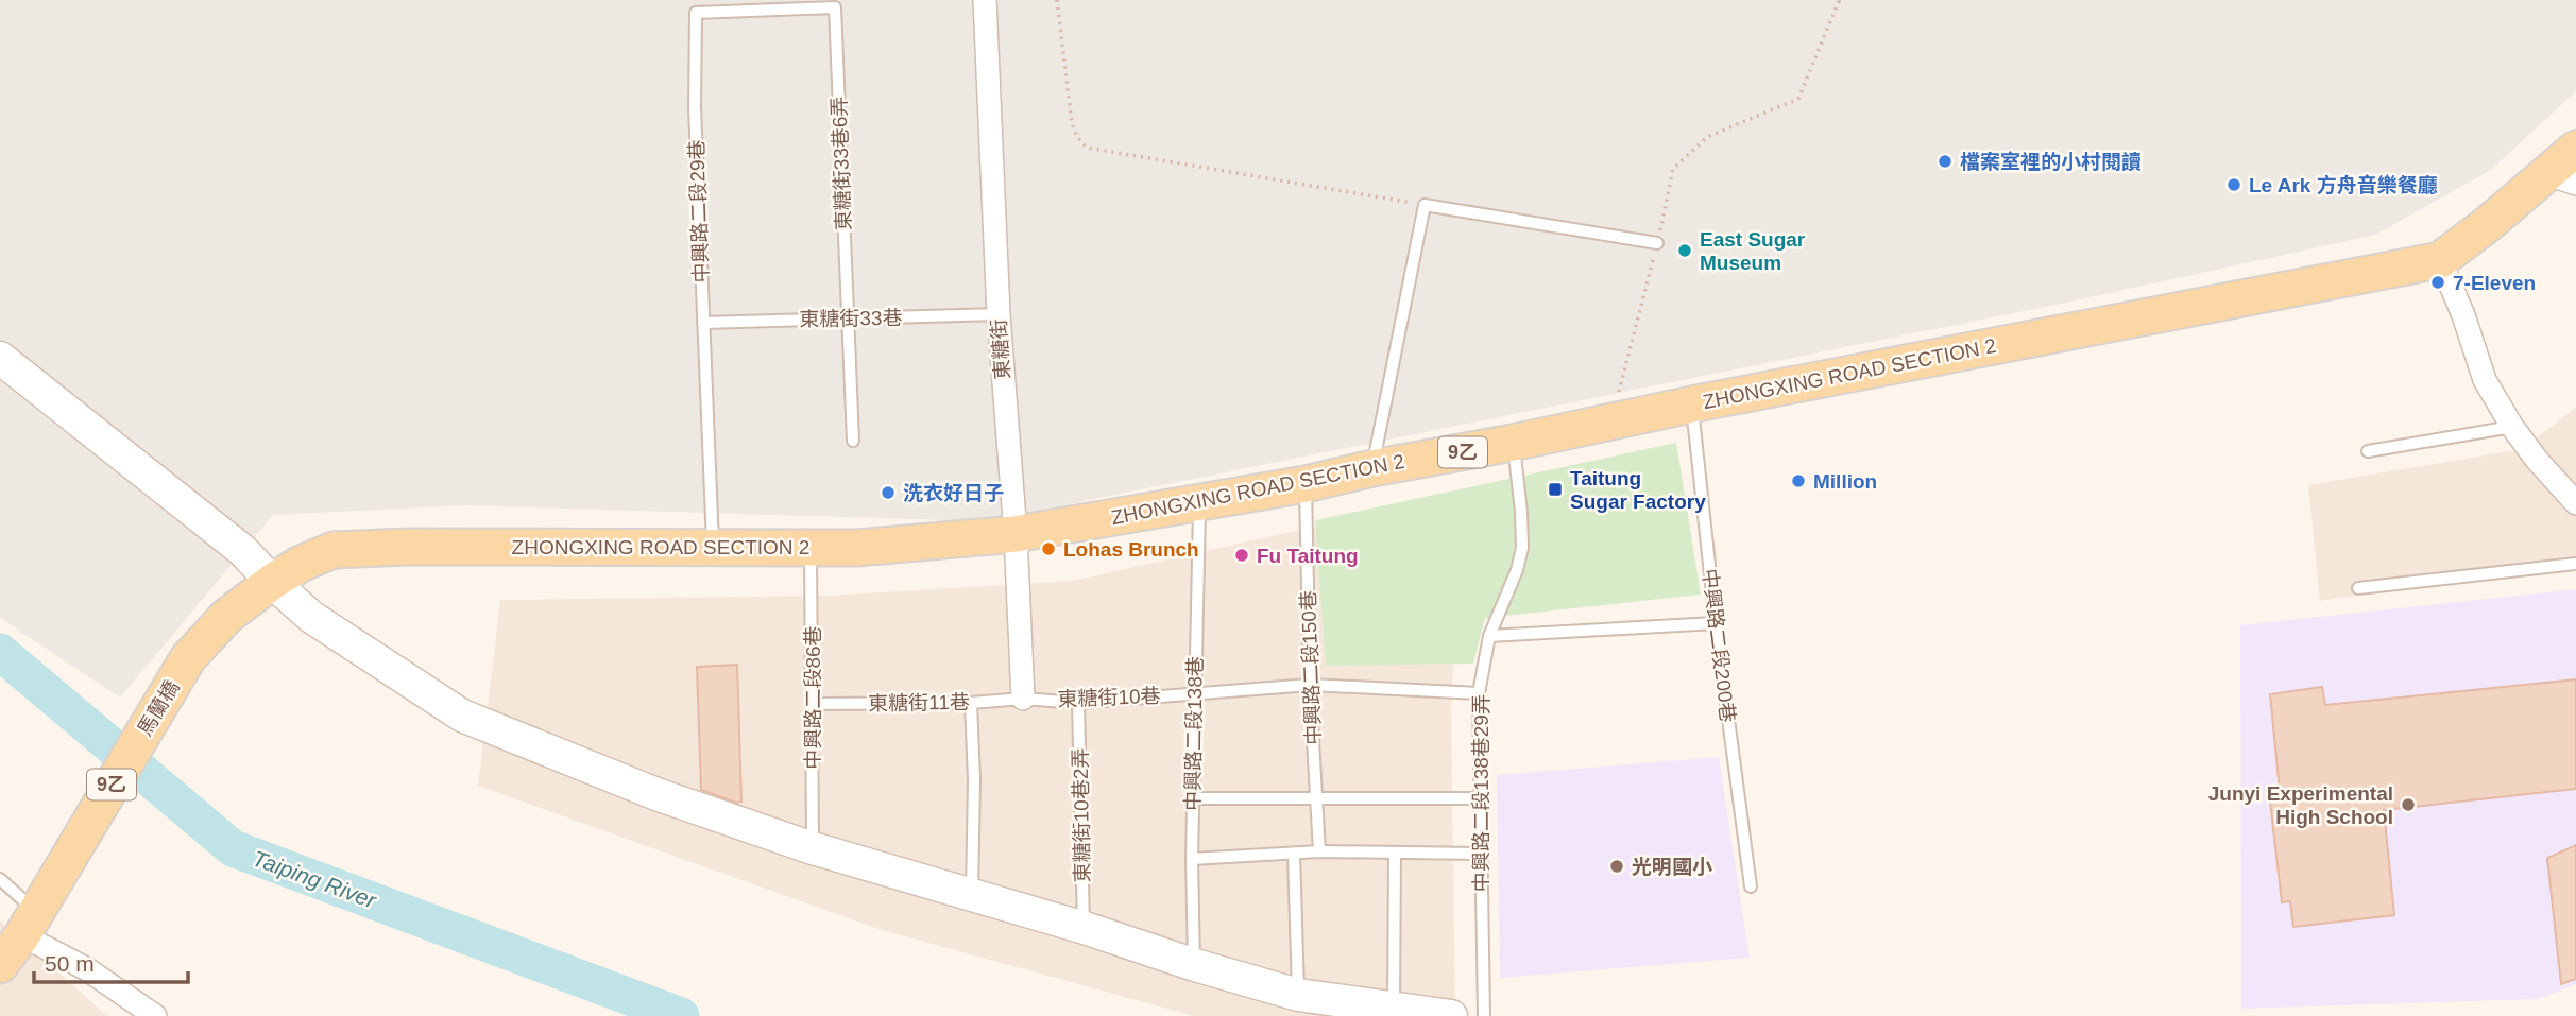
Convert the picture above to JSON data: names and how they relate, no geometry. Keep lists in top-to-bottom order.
{
  "streets": {
    "main road": ["ZHONGXING ROAD SECTION 2", "9乙", "馬蘭橋"],
    "street": ["東糖街"],
    "lane": [
      "東糖街33巷6弄",
      "中興路二段29巷",
      "東糖街33巷",
      "中興路二段200巷",
      "中興路二段150巷",
      "中興路二段86巷",
      "東糖街10巷",
      "東糖街11巷",
      "中興路二段138巷",
      "中興路二段138巷29弄",
      "東糖街10巷2弄"
    ]
  },
  "crossings": [
    ["東糖街33巷6弄", "中興路二段29巷"],
    ["東糖街33巷6弄", "東糖街33巷"],
    ["中興路二段29巷", "東糖街33巷"],
    ["中興路二段29巷", "ZHONGXING ROAD SECTION 2"],
    ["東糖街33巷", "東糖街"],
    ["東糖街", "ZHONGXING ROAD SECTION 2"],
    ["東糖街", "東糖街10巷"],
    ["東糖街", "東糖街11巷"],
    ["ZHONGXING ROAD SECTION 2", "中興路二段200巷"],
    ["ZHONGXING ROAD SECTION 2", "中興路二段150巷"],
    ["ZHONGXING ROAD SECTION 2", "中興路二段86巷"],
    ["ZHONGXING ROAD SECTION 2", "馬蘭橋"],
    ["ZHONGXING ROAD SECTION 2", "中興路二段138巷"],
    ["ZHONGXING ROAD SECTION 2", "中興路二段138巷29弄"],
    ["9乙", "馬蘭橋"],
    ["中興路二段150巷", "東糖街10巷"],
    ["中興路二段86巷", "東糖街11巷"],
    ["東糖街10巷", "東糖街11巷"],
    ["東糖街10巷", "中興路二段138巷"],
    ["東糖街10巷", "中興路二段138巷29弄"],
    ["東糖街10巷", "東糖街10巷2弄"]
  ],
  "water": ["Taiping River"],
  "places": {
    "other": [
      "檔案室裡的小村閱讀",
      "Le Ark 方舟音樂餐廳",
      "East Sugar Museum",
      "7-Eleven",
      "Million",
      "洗衣好日子",
      "Lohas Brunch",
      "Fu Taitung",
      "Junyi Experimental High School",
      "光明國小"
    ],
    "transit": ["Taitung Sugar Factory"]
  },
  "scale_bar": "50 m"
}
